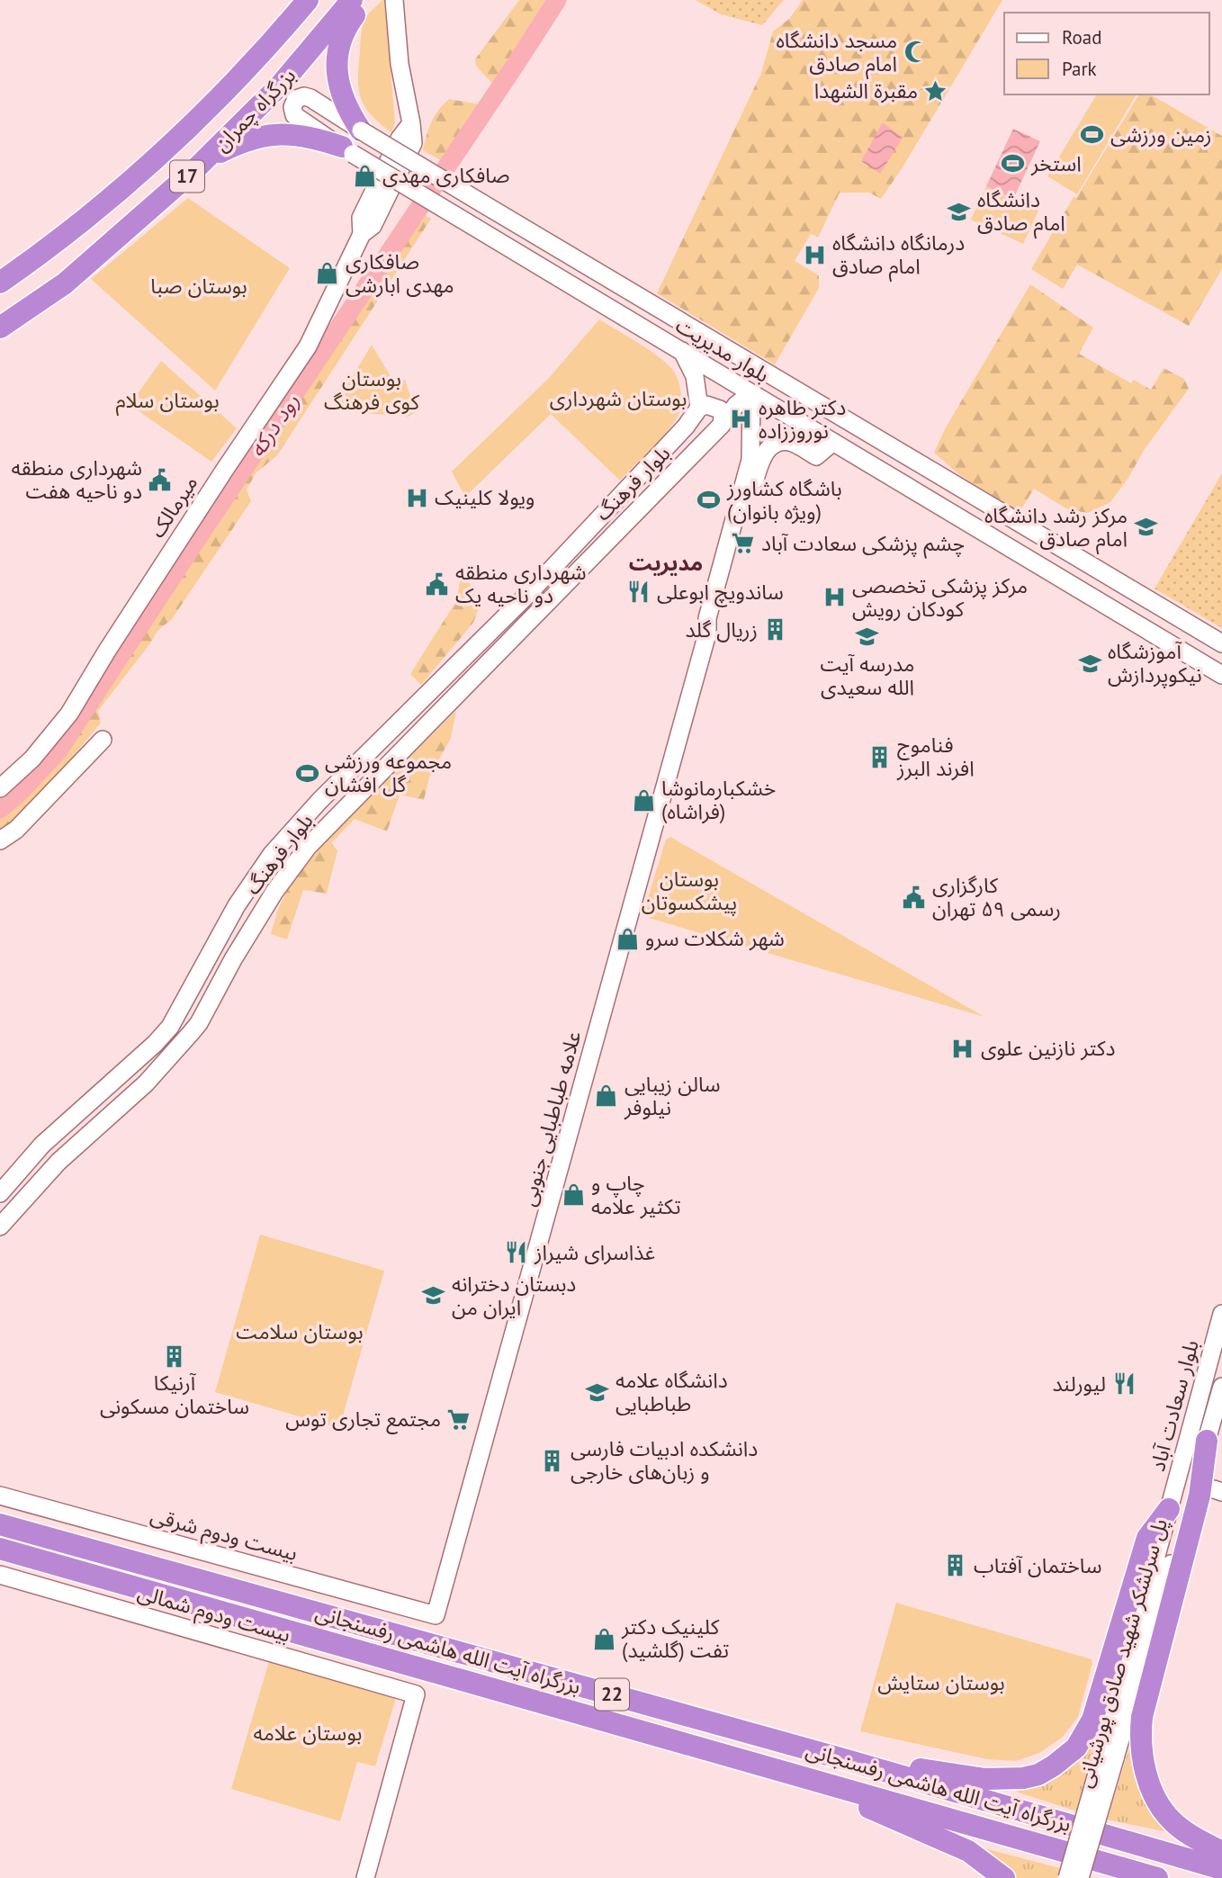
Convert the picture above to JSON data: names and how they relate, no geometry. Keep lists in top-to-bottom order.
{
  "streets": {
    "highway": [
      "بزرگراه چمران",
      "17",
      "بزرگراه آیت الله هاشمی رفسنجانی",
      "22"
    ],
    "main road": [
      "بلوار مدیریت",
      "بلوار فرهنگ",
      "میرمالک",
      "علامه طباطبایی جنوبی",
      "بلوار سعادت آباد",
      "بیست ودوم شرقی",
      "بیست ودوم شمالی",
      "پل سرلشکر شهید صادق پورشیانی"
    ]
  },
  "crossings": [
    ["بلوار مدیریت", "بلوار فرهنگ"],
    ["بلوار مدیریت", "علامه طباطبایی جنوبی"],
    ["بلوار فرهنگ", "علامه طباطبایی جنوبی"],
    ["علامه طباطبایی جنوبی", "بیست ودوم شرقی"],
    ["بلوار سعادت آباد", "پل سرلشکر شهید صادق پورشیانی"]
  ],
  "districts": ["مدیریت"],
  "water": ["رود درکه"],
  "parks": [
    "بوستان صبا",
    "بوستان کوی فرهنگ",
    "بوستان شهرداری",
    "بوستان سلام",
    "بوستان پیشکسوتان",
    "بوستان سلامت",
    "بوستان ستایش",
    "بوستان علامه"
  ],
  "places": {
    "mosque": ["مسجد دانشگاه امام صادق"],
    "place": ["مقبرة الشهدا"],
    "sports": [
      "زمین ورزشی",
      "استخر",
      "باشگاه کشاورز (ویژه بانوان)",
      "مجموعه ورزشی گل افشان"
    ],
    "shop": [
      "صافکاری مهدی",
      "صافکاری مهدی ابارشی",
      "خشکبارمانوشا (فراشاه)",
      "شهر شکلات سرو",
      "سالن زیبایی نیلوفر",
      "چاپ و تکثیر علامه",
      "کلینیک دکتر تفت (گلشید)"
    ],
    "school or university": [
      "دانشگاه امام صادق",
      "مرکز رشد دانشگاه امام صادق",
      "مدرسه آیت الله سعیدی",
      "آموزشگاه نیکوپردازش",
      "دبستان دخترانه ایران من",
      "دانشگاه علامه طباطبایی"
    ],
    "hospital": [
      "درمانگاه دانشگاه امام صادق",
      "دکتر طاهره نوروززاده",
      "ویولا کلینیک",
      "مرکز پزشکی تخصصی کودکان رویش",
      "دکتر نازنین علوی"
    ],
    "public building": ["شهرداری منطقه دو ناحیه هفت", "شهرداری منطقه دو ناحیه یک", "کارگزاری رسمی ۵۹ تهران"],
    "supermarket": ["چشم پزشکی سعادت آباد", "مجتمع تجاری توس"],
    "restaurant": ["ساندویچ ابوعلی", "غذاسرای شیراز", "لیورلند"],
    "building": [
      "زریال گلد",
      "فناموج افرند البرز",
      "آرنیکا ساختمان مسکونی",
      "دانشکده ادبیات فارسی و زبان‌های خارجی",
      "ساختمان آفتاب"
    ]
  },
  "legend": ["Road", "Park"]
}
